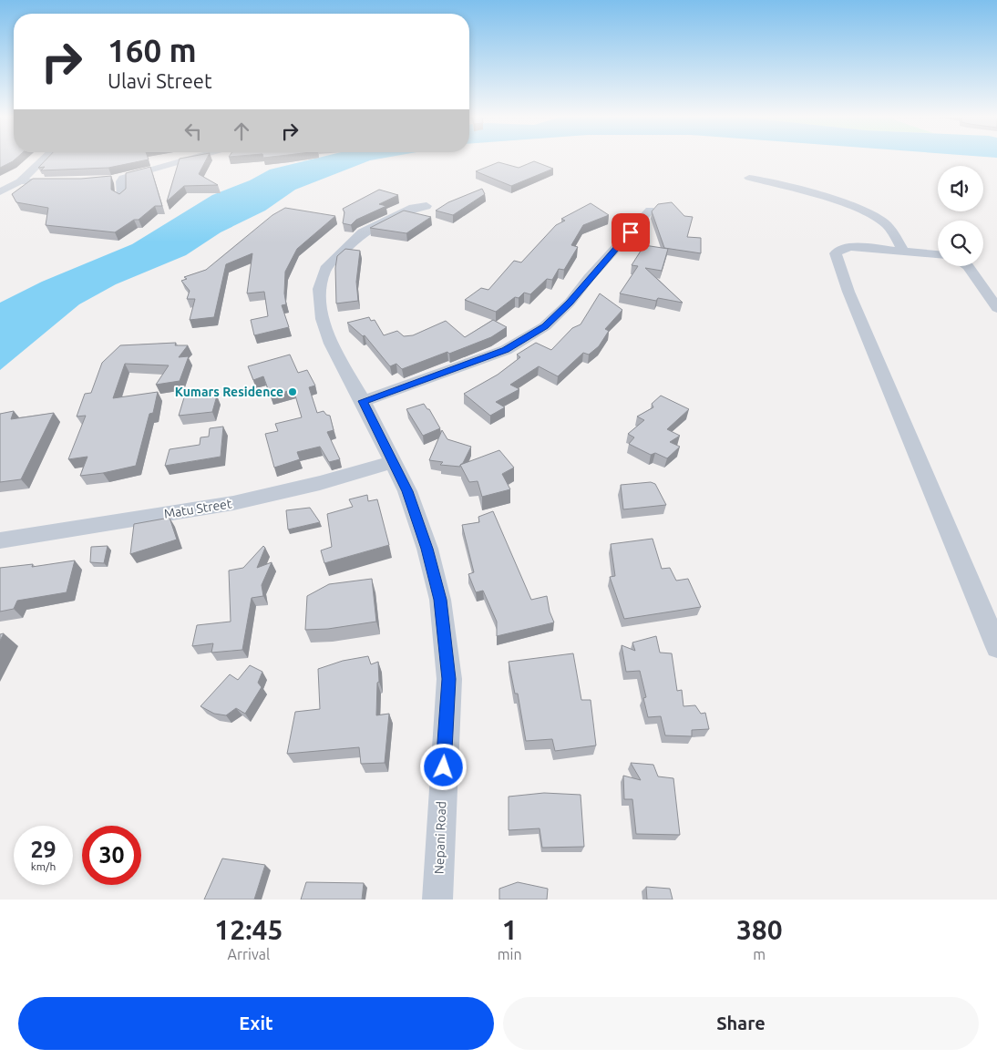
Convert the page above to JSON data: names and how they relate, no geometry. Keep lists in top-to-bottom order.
{
  "streets": {
    "street": ["Matu Street", "Nepani Road"]
  },
  "crossings": [
    ["Matu Street", "Nepani Road"]
  ],
  "places": ["Kumars Residence"],
  "page": {
    "turn": ["160 m", "Ulavi Street"],
    "speed": "29 km/h",
    "limit": "30",
    "eta": [
      "12:45",
      "Arrival",
      "1",
      "min",
      "380",
      "m"
    ],
    "buttons": ["Exit", "Share"]
  }
}
